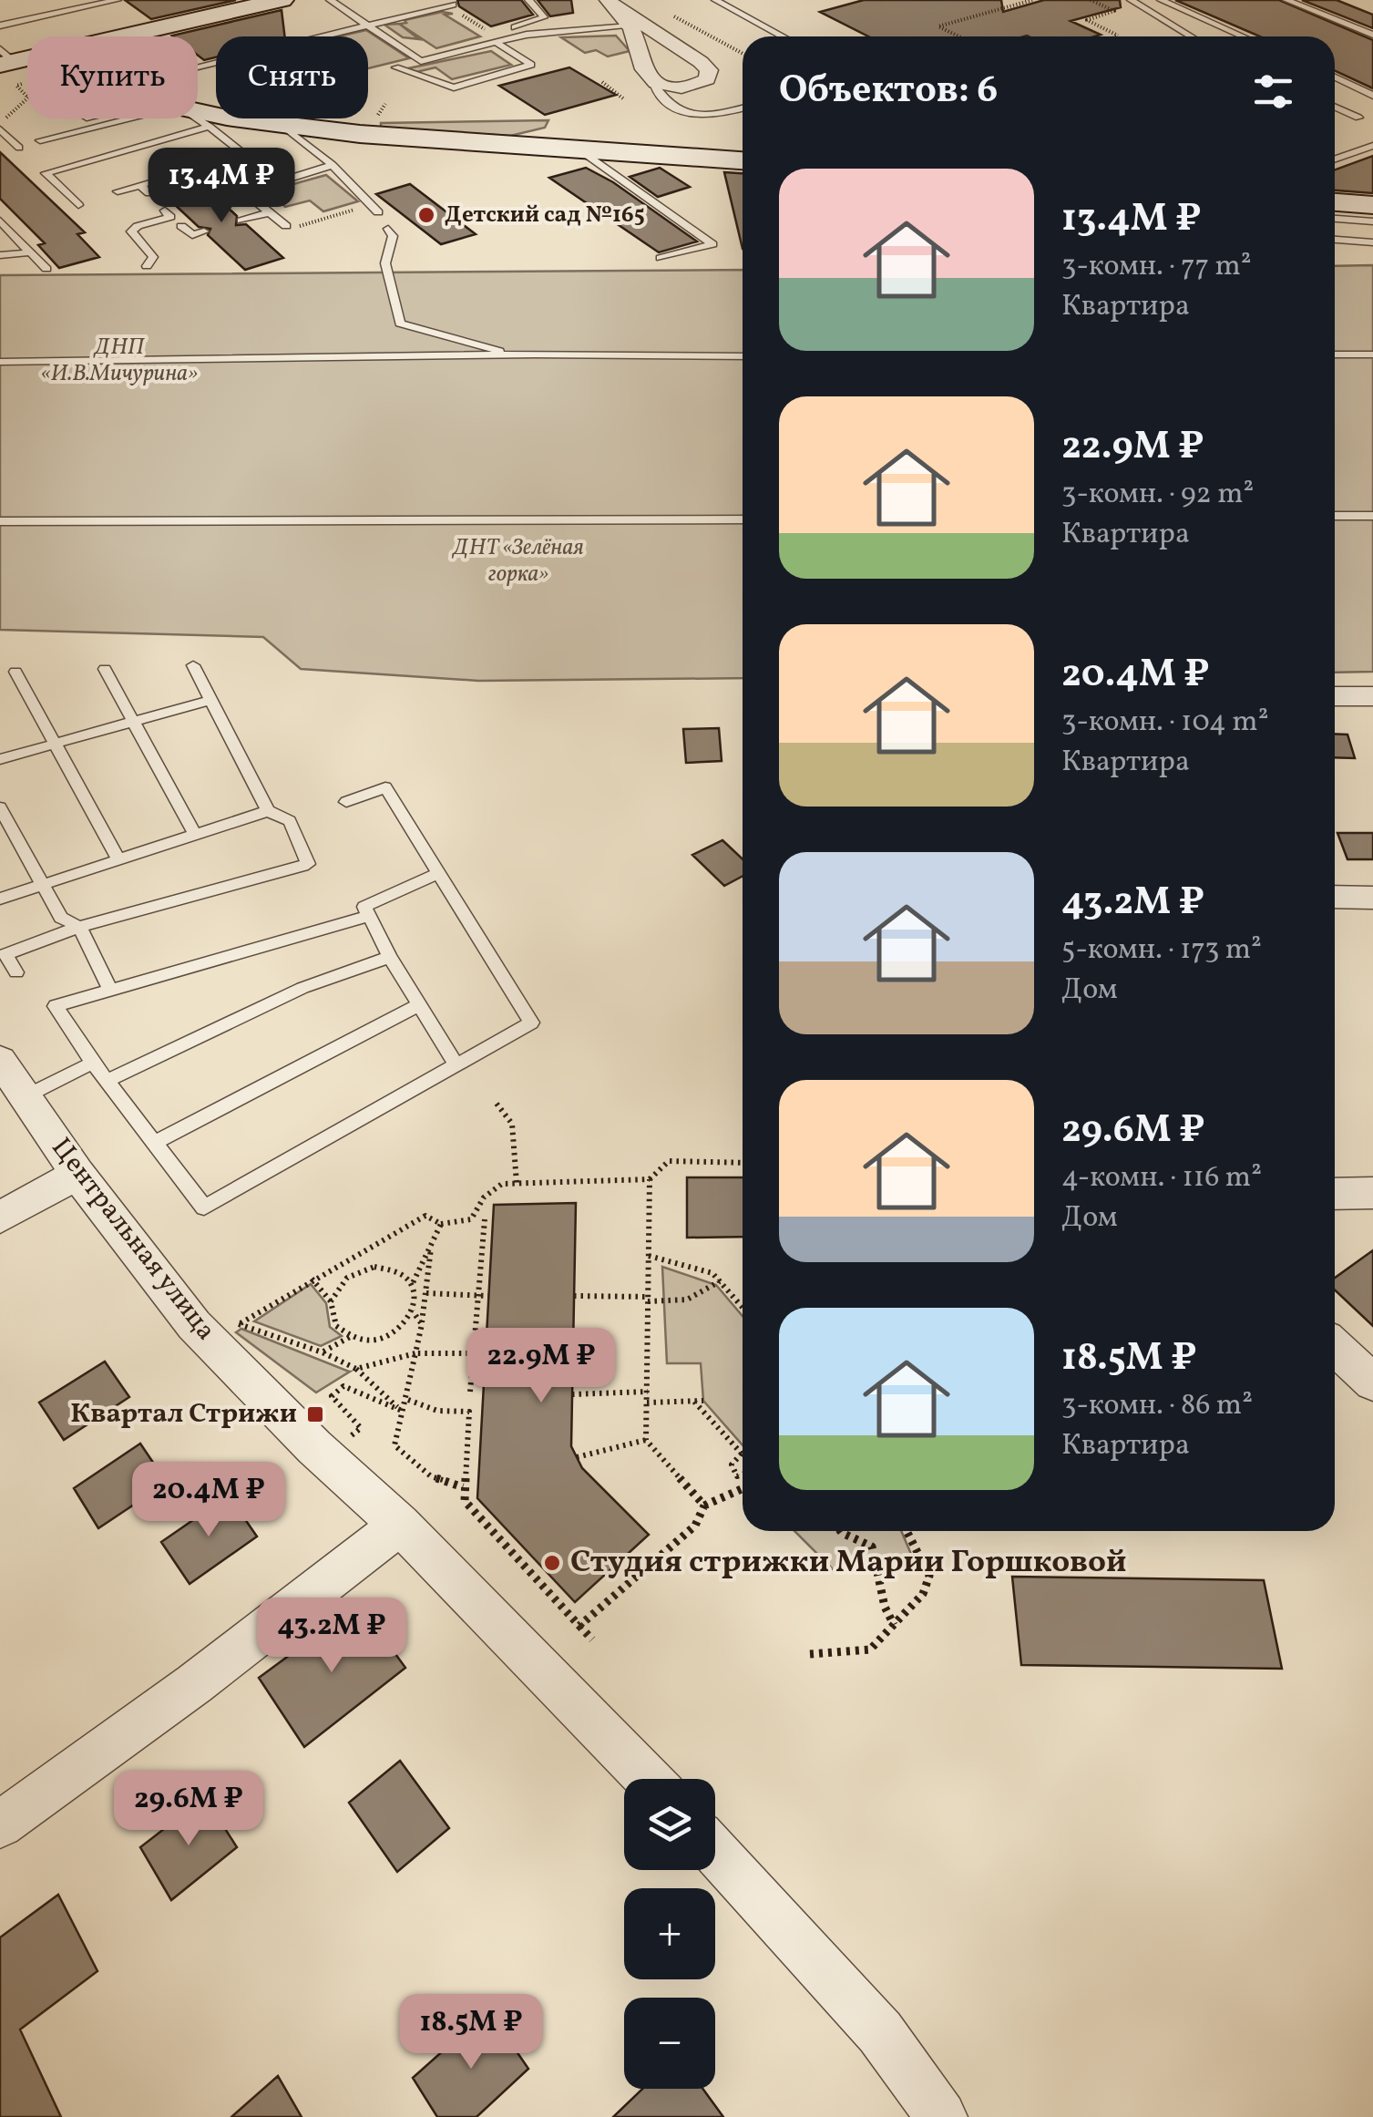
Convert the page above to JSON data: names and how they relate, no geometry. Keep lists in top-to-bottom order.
{
  "streets": {
    "street": ["Центральная улица"]
  },
  "parks": ["ДНП «И.В.Мичурина»", "ДНТ «Зелёная горка»"],
  "places": {
    "other": ["Детский сад №165", "Студия стрижки Марии Горшковой"],
    "transit": ["Квартал Стрижи"]
  },
  "page": {
    "chip": ["Купить", "Снять"],
    "heading": "Объектов: 6",
    "list": [
      {
        "name": "13.4M ₽",
        "note": "3-комн. · 77 m² · Квартира"
      },
      {
        "name": "22.9M ₽",
        "note": "3-комн. · 92 m² · Квартира"
      },
      {
        "name": "20.4M ₽",
        "note": "3-комн. · 104 m² · Квартира"
      },
      {
        "name": "43.2M ₽",
        "note": "5-комн. · 173 m² · Дом"
      },
      {
        "name": "29.6M ₽",
        "note": "4-комн. · 116 m² · Дом"
      },
      {
        "name": "18.5M ₽",
        "note": "3-комн. · 86 m² · Квартира"
      }
    ],
    "price": [
      "13.4M ₽",
      "22.9M ₽",
      "20.4M ₽",
      "43.2M ₽",
      "29.6M ₽",
      "18.5M ₽"
    ],
    "map_buttons": ["+", "−"]
  }
}
